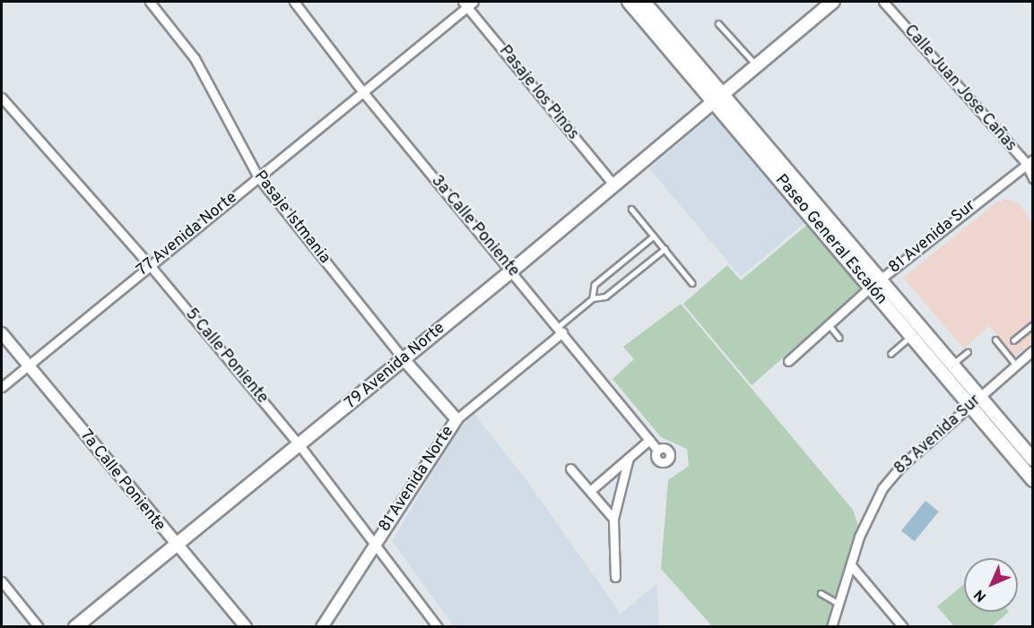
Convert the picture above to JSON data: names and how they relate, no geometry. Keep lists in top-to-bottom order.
{
  "streets": {
    "main road": ["Paseo General Escalón", "79 Avenida Norte"],
    "street": [
      "Calle Juan Jose Cañas",
      "Pasaje los Pinos",
      "Pasaje Istmania",
      "3a Calle Poniente",
      "77 Avenida Norte",
      "81 Avenida Sur",
      "5 Calle Poniente",
      "83 Avenida Sur",
      "81 Avenida Norte",
      "7a Calle Poniente"
    ]
  },
  "crossings": [
    ["Calle Juan Jose Cañas", "81 Avenida Sur"],
    ["Pasaje los Pinos", "77 Avenida Norte"],
    ["Pasaje los Pinos", "79 Avenida Norte"],
    ["Pasaje Istmania", "77 Avenida Norte"],
    ["Pasaje Istmania", "79 Avenida Norte"],
    ["Pasaje Istmania", "81 Avenida Norte"],
    ["3a Calle Poniente", "77 Avenida Norte"],
    ["3a Calle Poniente", "79 Avenida Norte"],
    ["3a Calle Poniente", "81 Avenida Norte"],
    ["77 Avenida Norte", "5 Calle Poniente"],
    ["77 Avenida Norte", "7a Calle Poniente"],
    ["81 Avenida Sur", "Paseo General Escalón"],
    ["Paseo General Escalón", "79 Avenida Norte"],
    ["Paseo General Escalón", "83 Avenida Sur"],
    ["5 Calle Poniente", "79 Avenida Norte"],
    ["5 Calle Poniente", "81 Avenida Norte"],
    ["79 Avenida Norte", "7a Calle Poniente"]
  ],
  "north": "bottom left"
}
